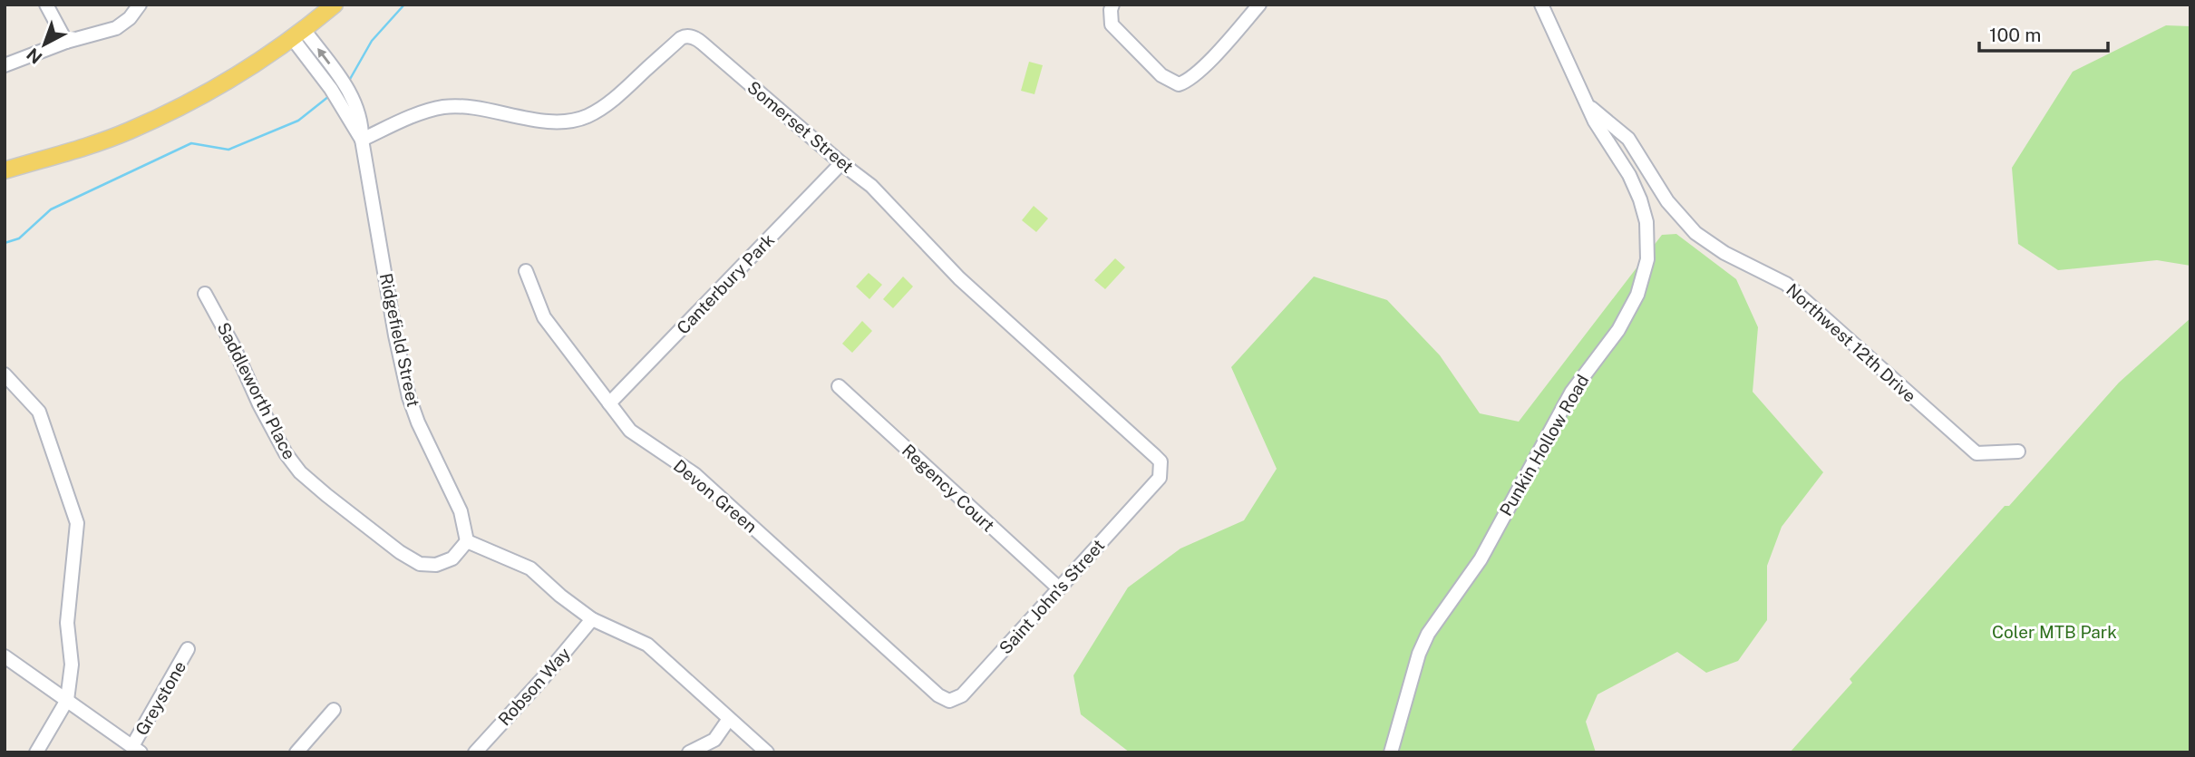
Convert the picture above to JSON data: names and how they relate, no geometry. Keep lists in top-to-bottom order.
{
  "streets": {
    "street": [
      "Somerset Street",
      "Canterbury Park",
      "Ridgefield Street",
      "Northwest 12th Drive",
      "Saddleworth Place",
      "Punkin Hollow Road",
      "Regency Court",
      "Devon Green",
      "Saint John's Street",
      "Robson Way",
      "Greystone"
    ]
  },
  "crossings": [
    ["Somerset Street", "Canterbury Park"],
    ["Somerset Street", "Ridgefield Street"],
    ["Somerset Street", "Saint John's Street"],
    ["Canterbury Park", "Devon Green"],
    ["Ridgefield Street", "Saddleworth Place"],
    ["Northwest 12th Drive", "Punkin Hollow Road"],
    ["Regency Court", "Saint John's Street"],
    ["Devon Green", "Saint John's Street"]
  ],
  "parks": ["Coler MTB Park"],
  "scale_bar": "100 m",
  "north": "bottom left"
}
